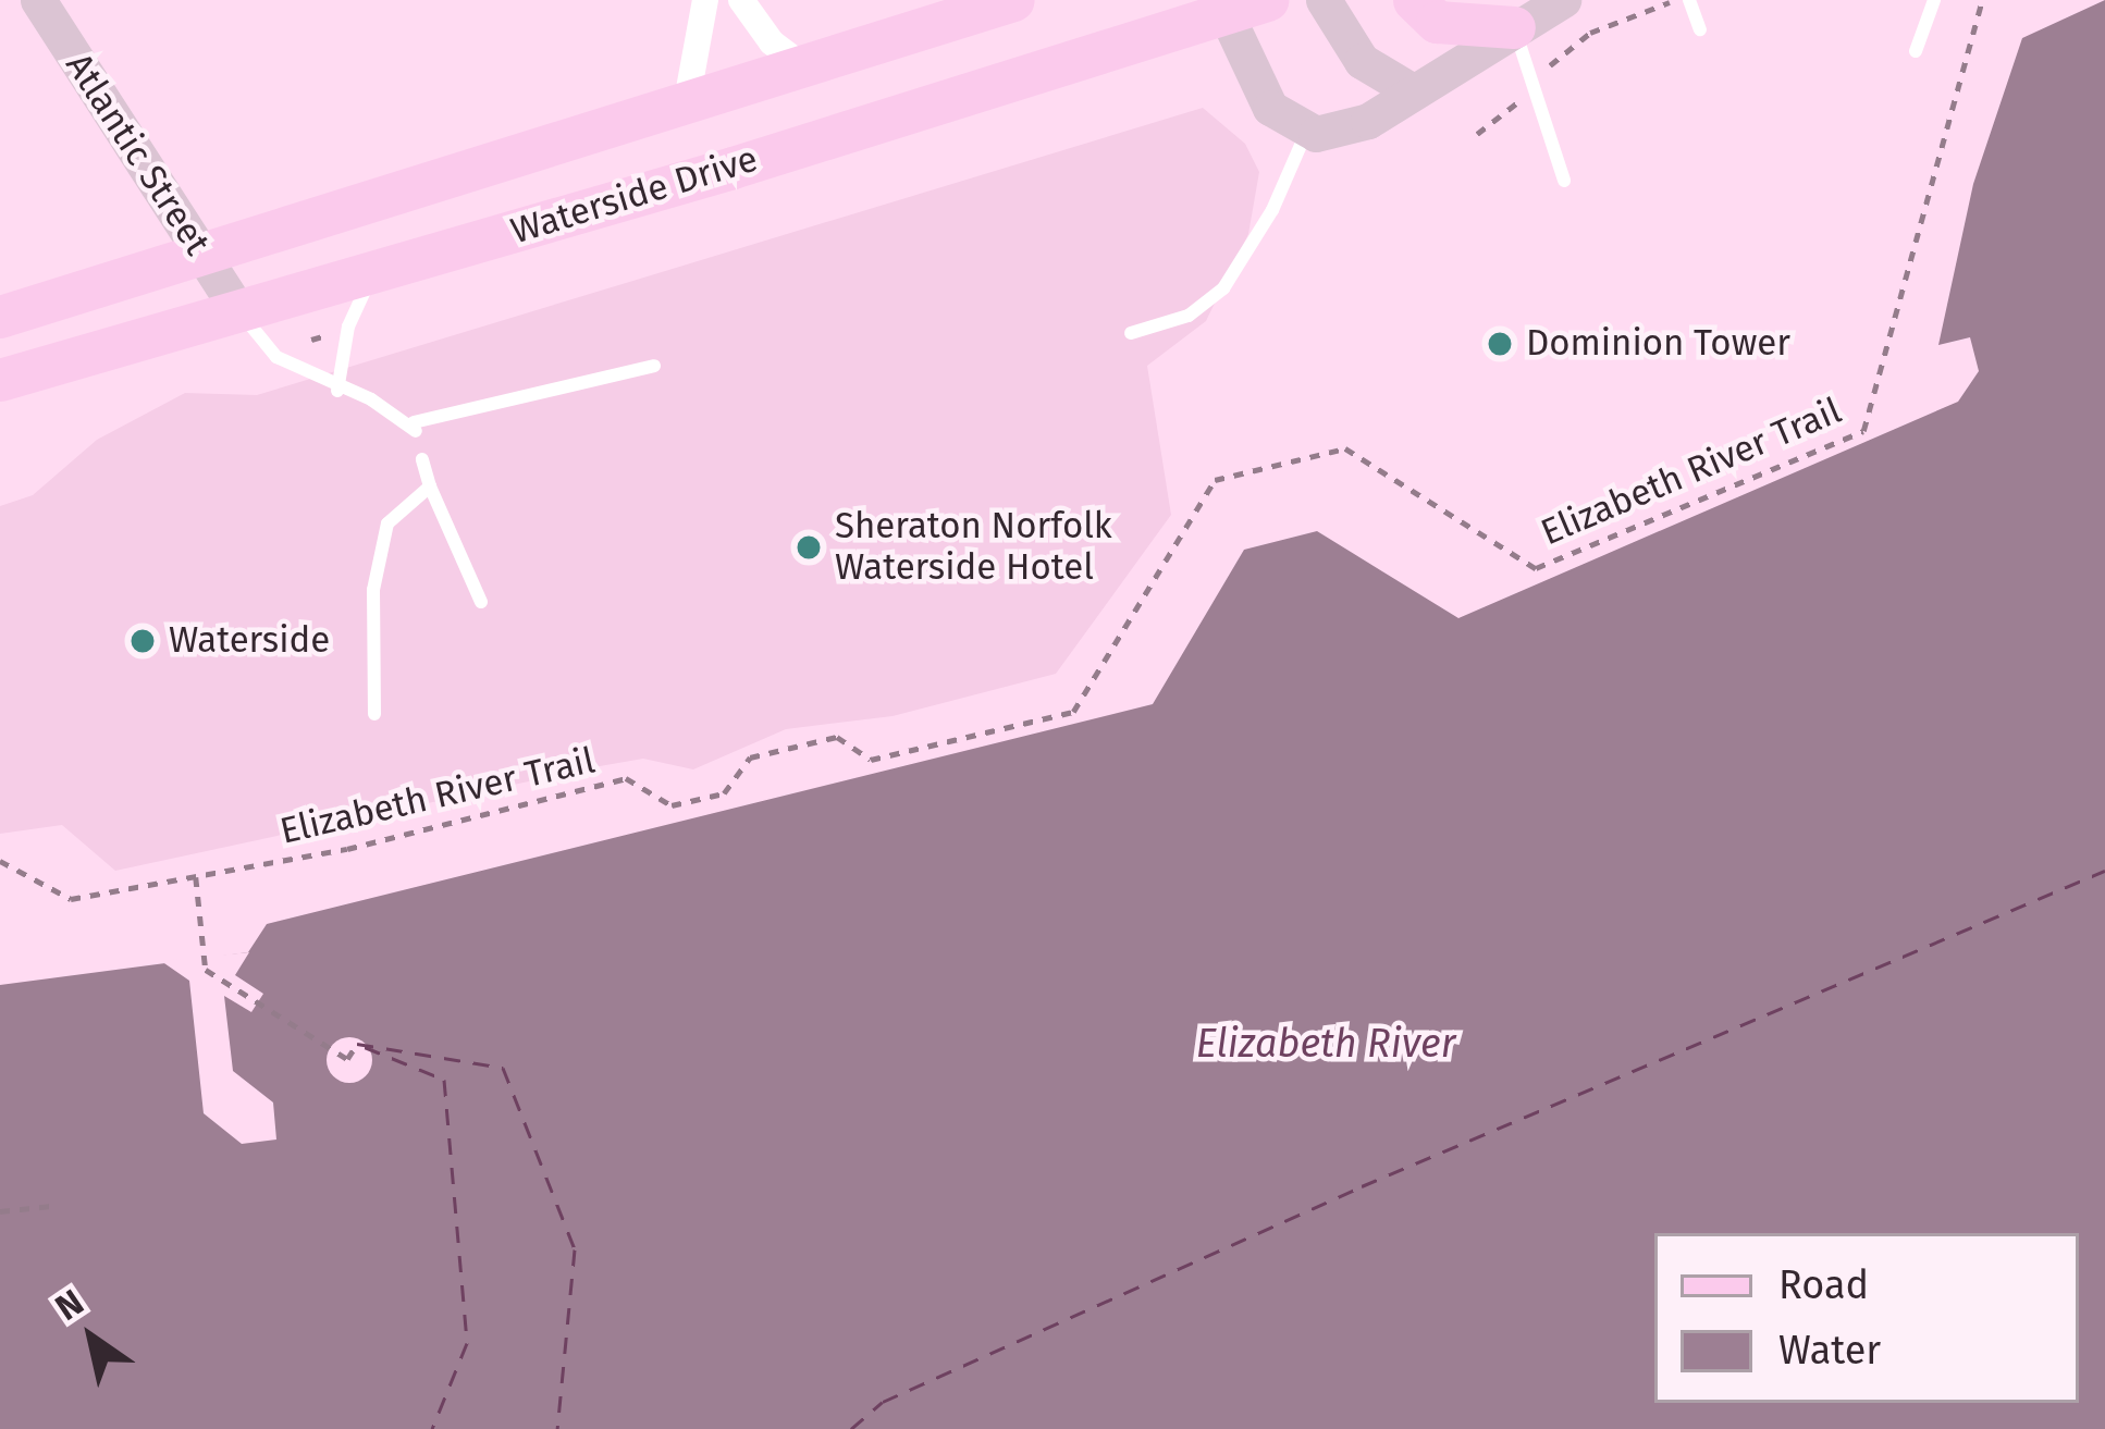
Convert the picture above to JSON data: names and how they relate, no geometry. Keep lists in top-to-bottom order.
{
  "streets": {
    "main road": ["Atlantic Street", "Waterside Drive"],
    "path": ["Elizabeth River Trail"]
  },
  "crossings": [
    ["Atlantic Street", "Waterside Drive"]
  ],
  "water": ["Elizabeth River"],
  "places": ["Dominion Tower", "Sheraton Norfolk Waterside Hotel", "Waterside"],
  "legend": ["Road", "Water"],
  "north": "top left"
}
